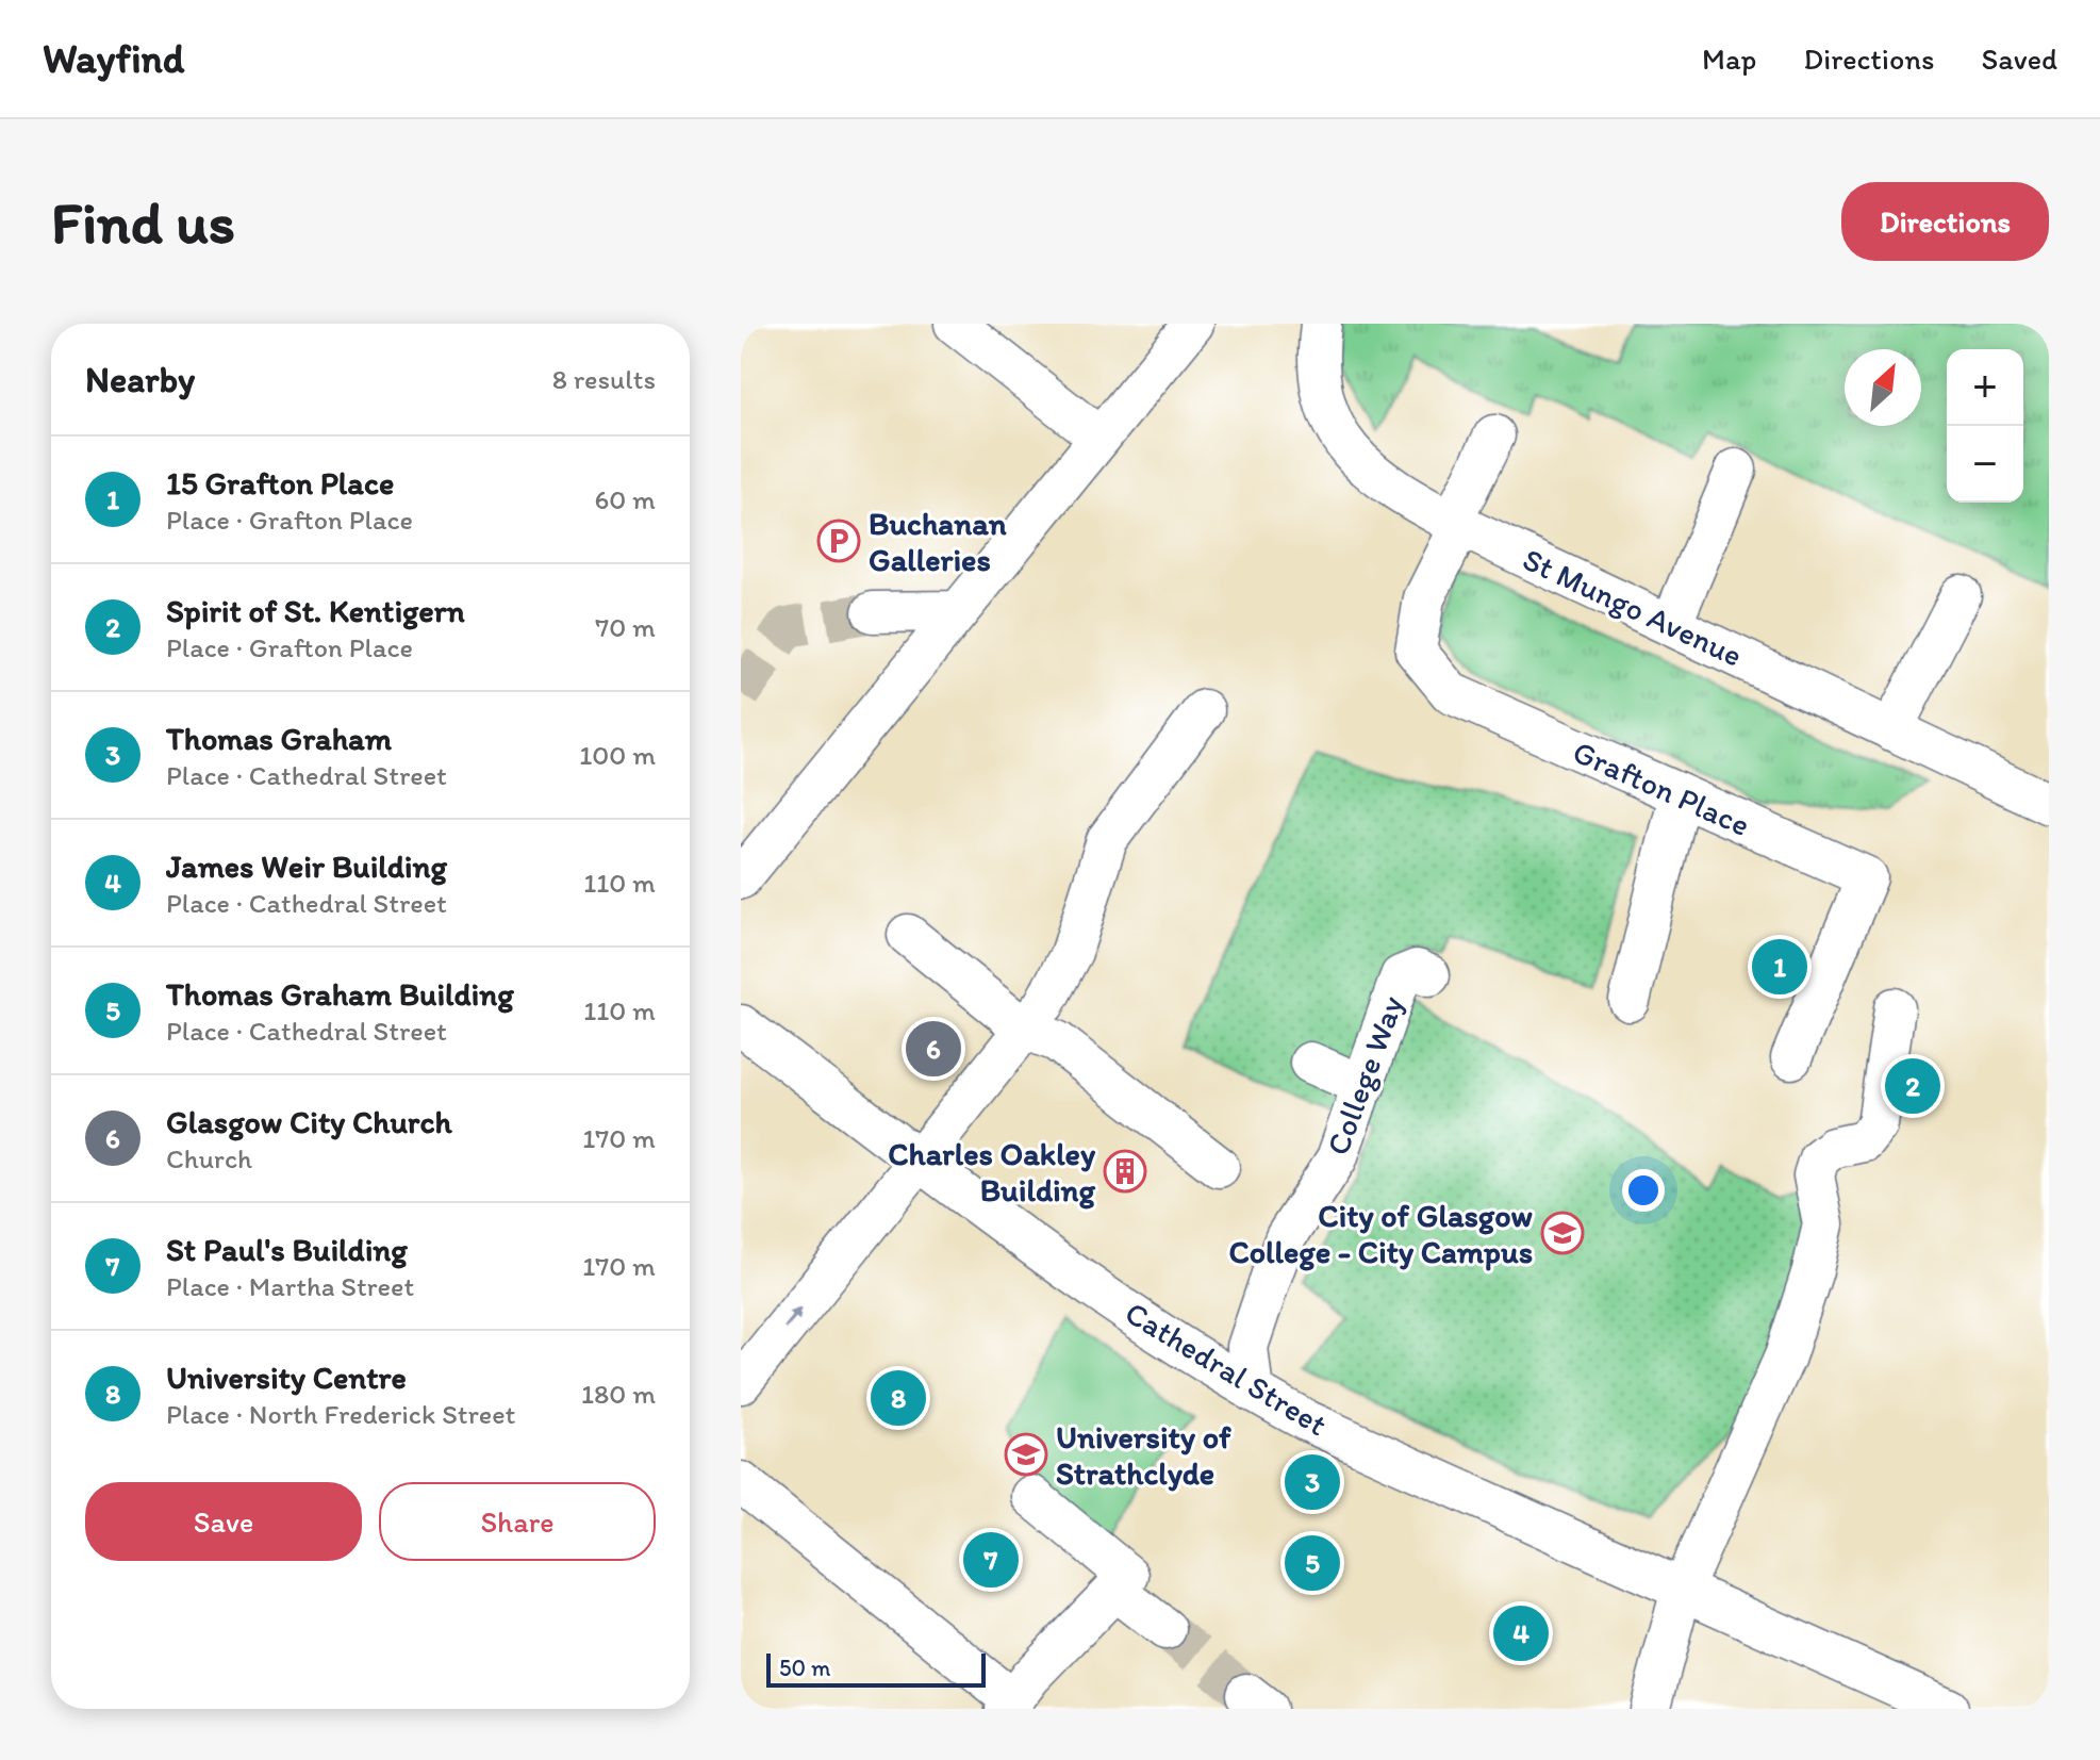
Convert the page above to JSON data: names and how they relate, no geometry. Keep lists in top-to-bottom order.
{
  "streets": {
    "street": [
      "St Mungo Avenue",
      "Grafton Place",
      "College Way",
      "Cathedral Street"
    ]
  },
  "crossings": [
    ["St Mungo Avenue", "Grafton Place"],
    ["College Way", "Cathedral Street"]
  ],
  "places": {
    "parking": ["Buchanan Galleries"],
    "building": ["Charles Oakley Building"],
    "school or university": ["City of Glasgow College - City Campus", "University of Strathclyde"]
  },
  "scale_bar": "50 m",
  "north": "top right",
  "page": {
    "header": "Wayfind",
    "nav": ["Map", "Directions", "Saved"],
    "buttons": [
      "Directions",
      ["Save", "Share"]
    ],
    "title": "Find us",
    "heading": ["Nearby", "8 results"],
    "map_buttons": ["+", "−"],
    "list": [
      {
        "mark": "1",
        "name": "15 Grafton Place",
        "note": "Place · Grafton Place",
        "value": "60 m"
      },
      {
        "mark": "2",
        "name": "Spirit of St. Kentigern",
        "note": "Place · Grafton Place",
        "value": "70 m"
      },
      {
        "mark": "3",
        "name": "Thomas Graham",
        "note": "Place · Cathedral Street",
        "value": "100 m"
      },
      {
        "mark": "4",
        "name": "James Weir Building",
        "note": "Place · Cathedral Street",
        "value": "110 m"
      },
      {
        "mark": "5",
        "name": "Thomas Graham Building",
        "note": "Place · Cathedral Street",
        "value": "110 m"
      },
      {
        "mark": "6",
        "name": "Glasgow City Church",
        "note": "Church",
        "value": "170 m"
      },
      {
        "mark": "7",
        "name": "St Paul's Building",
        "note": "Place · Martha Street",
        "value": "170 m"
      },
      {
        "mark": "8",
        "name": "University Centre",
        "note": "Place · North Frederick Street",
        "value": "180 m"
      }
    ],
    "pins": [
      "1",
      "6",
      "2",
      "8",
      "3",
      "7",
      "5",
      "4"
    ],
    "scale": "50 m"
  }
}
